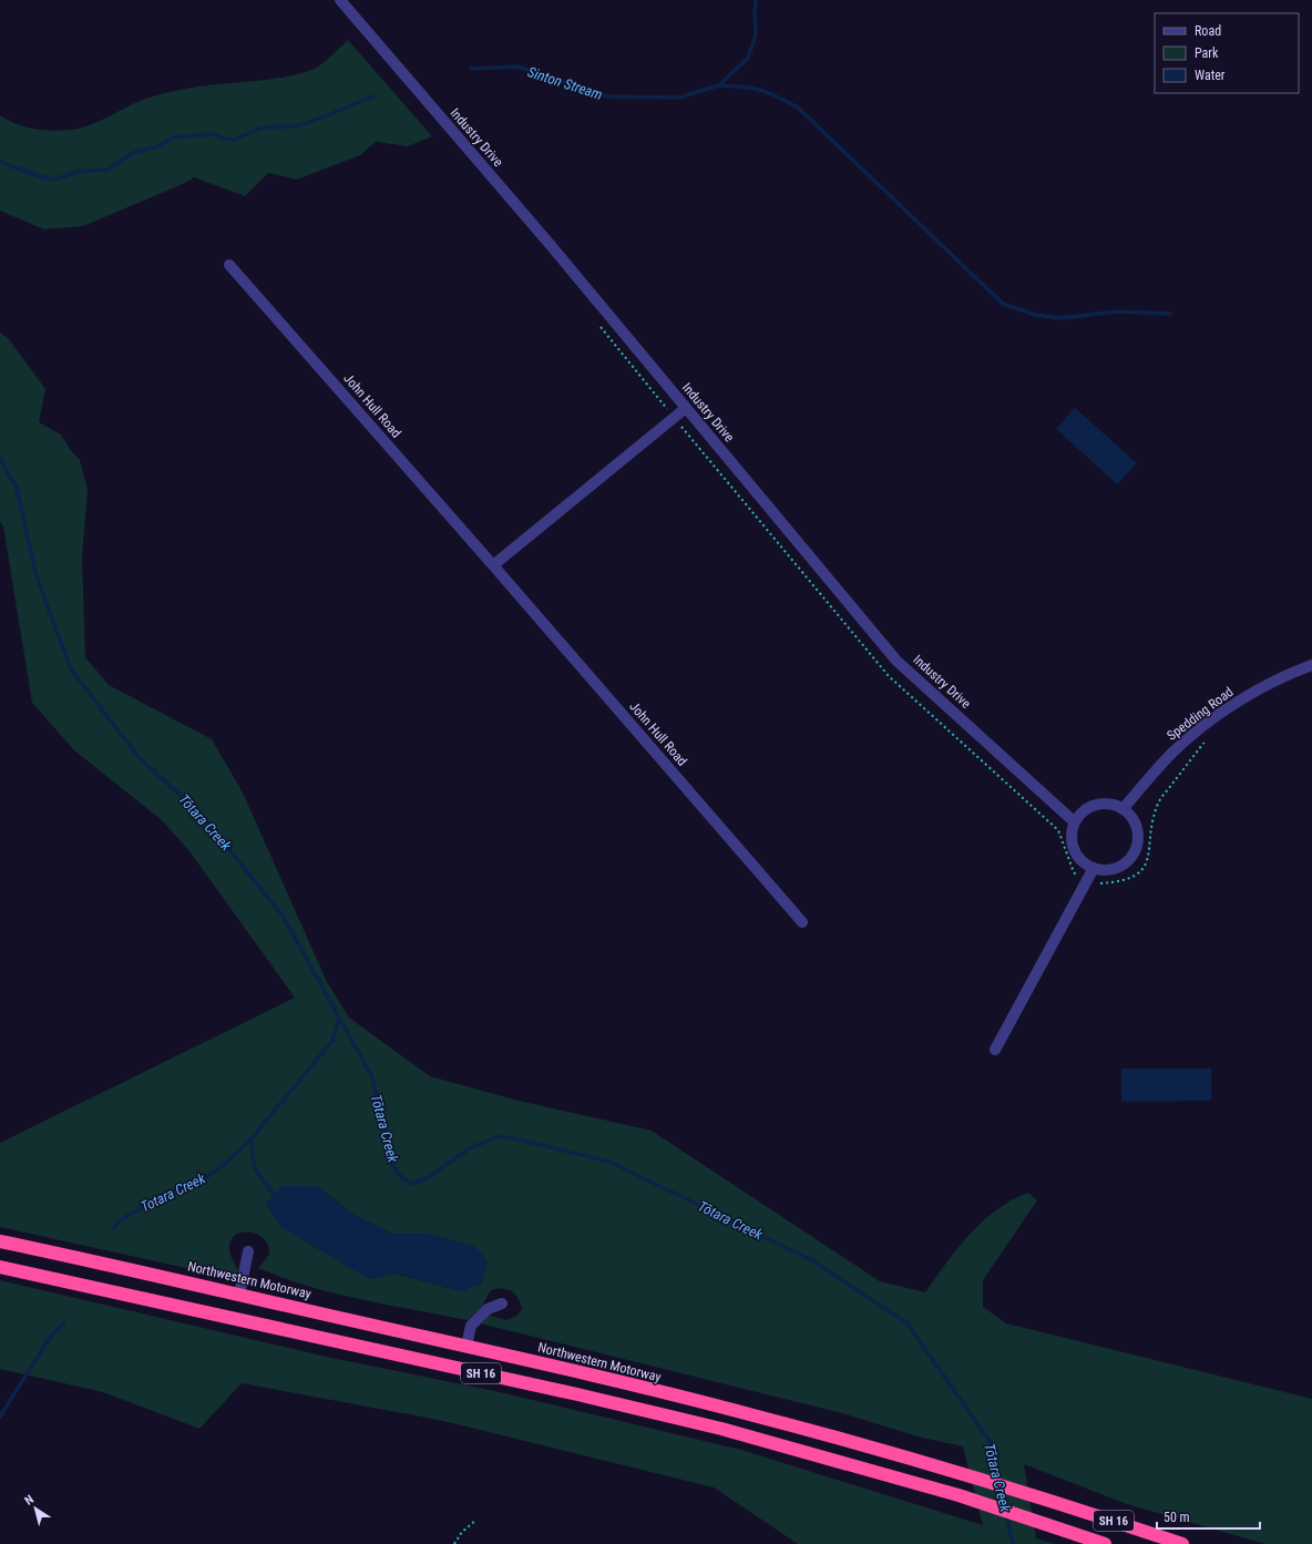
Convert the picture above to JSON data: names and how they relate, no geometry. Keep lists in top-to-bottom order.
{
  "streets": {
    "highway": ["Northwestern Motorway", "SH 16"],
    "street": ["Industry Drive", "John Hull Road", "Spedding Road"]
  },
  "crossings": [
    ["Industry Drive", "Spedding Road"]
  ],
  "water": ["Sinton Stream", "Tōtara Creek", "Totara Creek"],
  "legend": ["Road", "Park", "Water"],
  "scale_bar": "50 m",
  "north": "top left"
}
